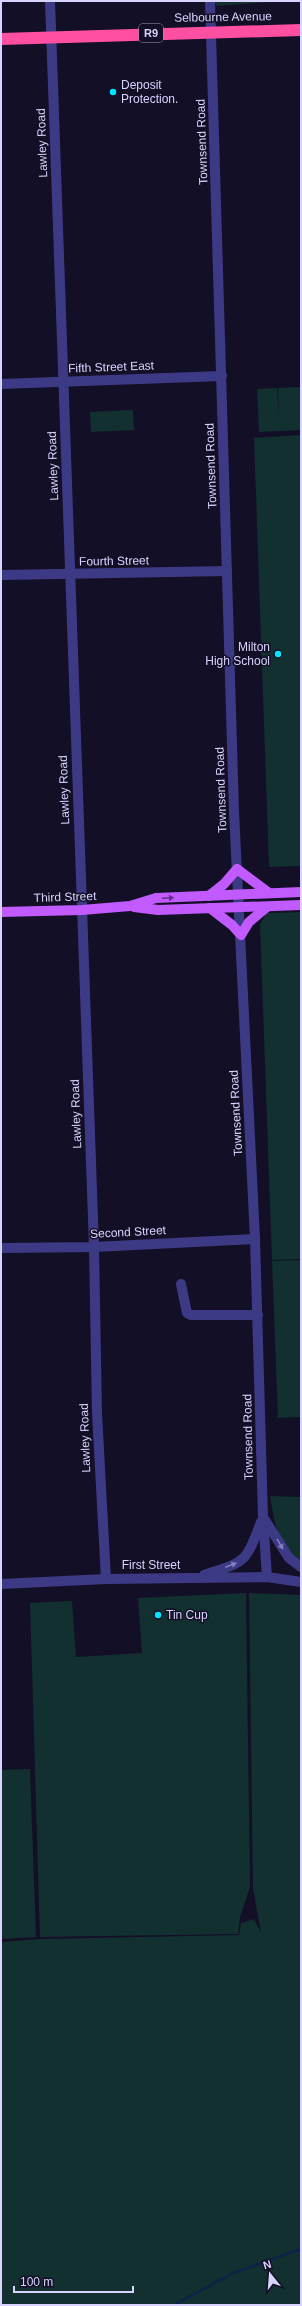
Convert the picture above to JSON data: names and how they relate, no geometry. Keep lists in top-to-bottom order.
{
  "streets": {
    "highway": ["Selbourne Avenue", "R9"],
    "main road": ["Third Street"],
    "street": [
      "Townsend Road",
      "Lawley Road",
      "Fifth Street East",
      "Fourth Street",
      "Second Street",
      "First Street"
    ]
  },
  "crossings": [
    ["Selbourne Avenue", "Townsend Road"],
    ["Selbourne Avenue", "Lawley Road"],
    ["Townsend Road", "Fifth Street East"],
    ["Townsend Road", "Fourth Street"],
    ["Townsend Road", "Third Street"],
    ["Townsend Road", "Second Street"],
    ["Townsend Road", "First Street"],
    ["Lawley Road", "Fifth Street East"],
    ["Lawley Road", "Fourth Street"],
    ["Lawley Road", "Third Street"],
    ["Lawley Road", "Second Street"],
    ["Lawley Road", "First Street"]
  ],
  "places": ["Deposit Protection.", "Milton High School", "Tin Cup"],
  "scale_bar": "100 m",
  "north": "top"
}
